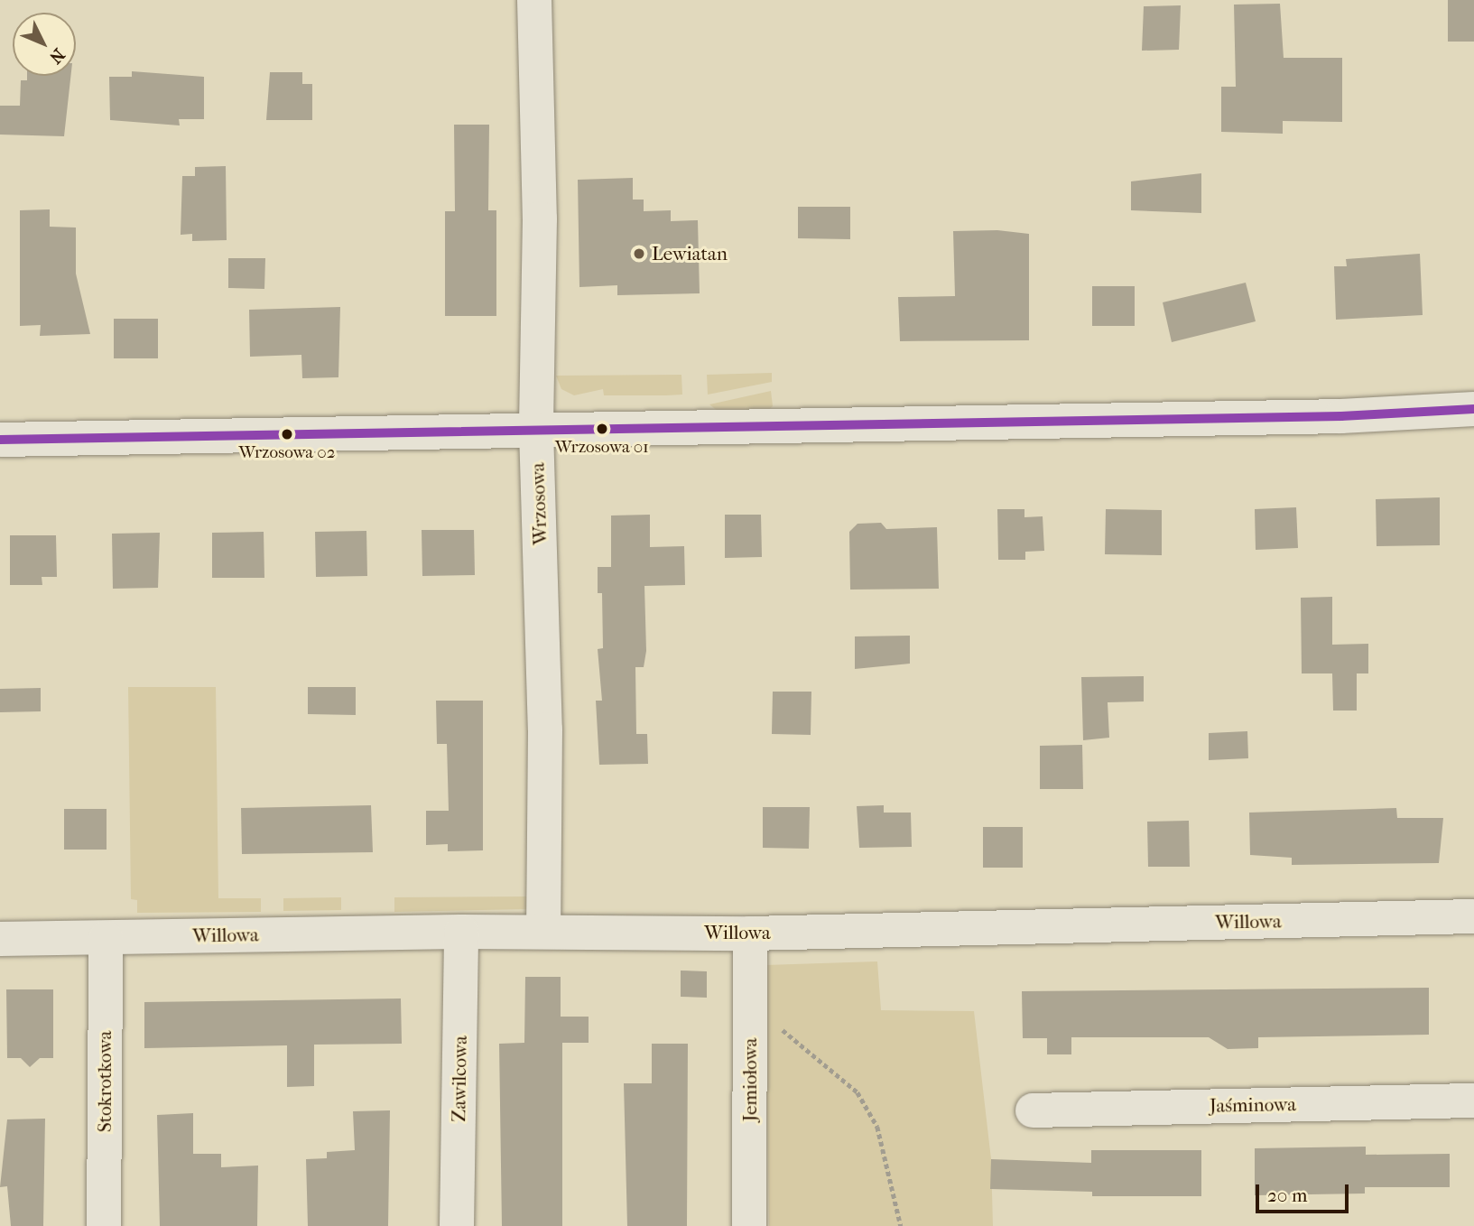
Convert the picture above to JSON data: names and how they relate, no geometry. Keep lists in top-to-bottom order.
{
  "streets": {
    "street": [
      "Wrzosowa",
      "Willowa",
      "Zawilcowa",
      "Jemiołowa",
      "Stokrotkowa",
      "Jaśminowa"
    ]
  },
  "crossings": [
    ["Wrzosowa", "Willowa"],
    ["Willowa", "Zawilcowa"],
    ["Willowa", "Jemiołowa"],
    ["Willowa", "Stokrotkowa"]
  ],
  "places": ["Lewiatan", "Wrzosowa 01", "Wrzosowa 02"],
  "scale_bar": "20 m",
  "north": "bottom right"
}
